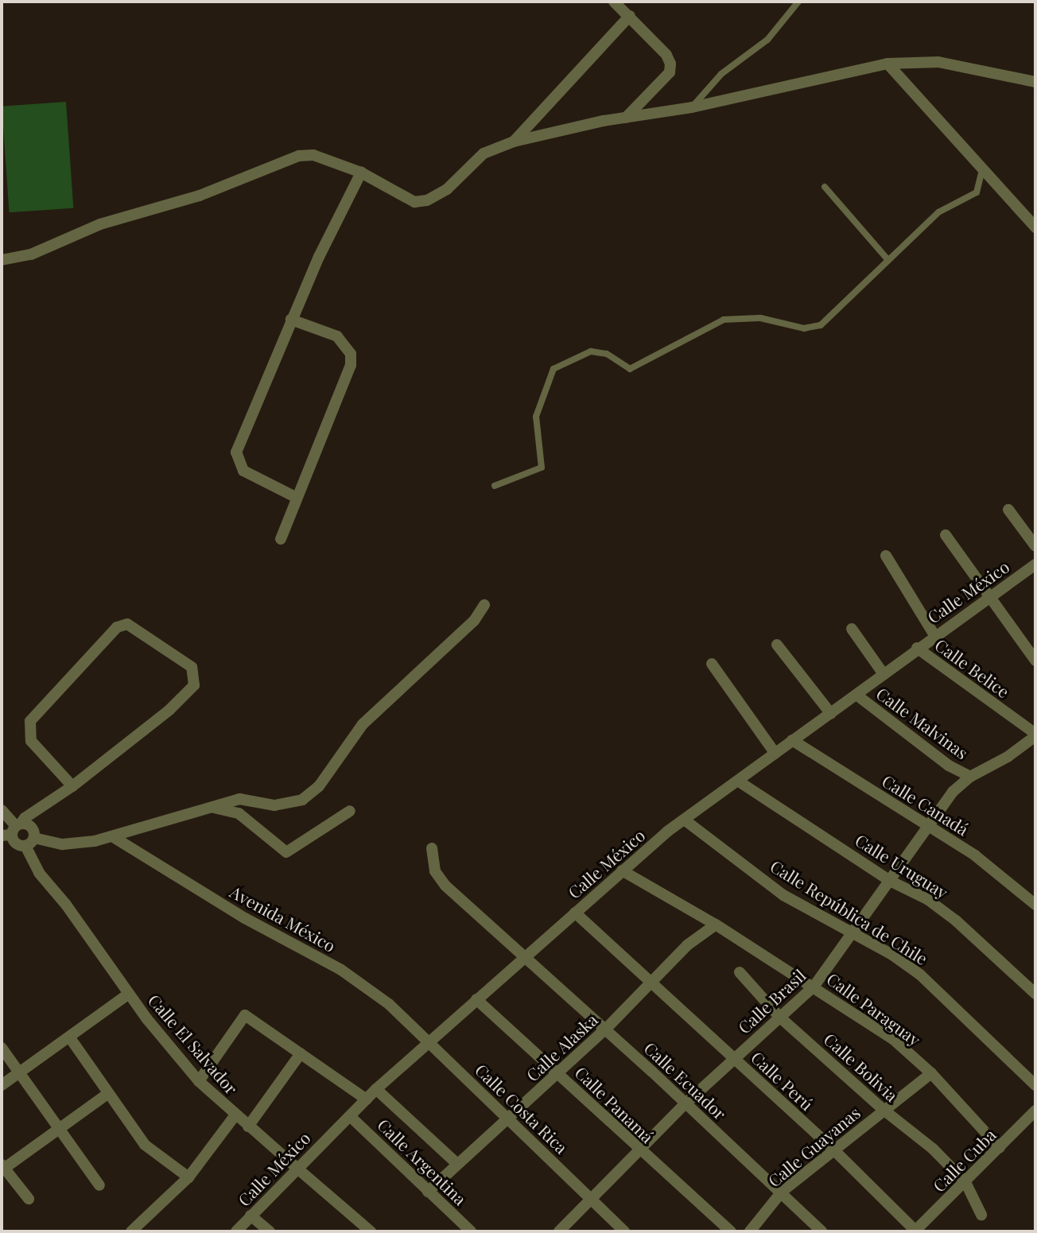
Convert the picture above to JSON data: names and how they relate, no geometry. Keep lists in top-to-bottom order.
{
  "streets": {
    "street": [
      "Calle México",
      "Calle Belice",
      "Calle Malvinas",
      "Calle Canadá",
      "Calle Uruguay",
      "Calle República de Chile",
      "Avenida México",
      "Calle Brasil",
      "Calle Paraguay",
      "Calle El Salvador",
      "Calle Alaska",
      "Calle Bolivia",
      "Calle Ecuador",
      "Calle Perú",
      "Calle Panamá",
      "Calle Costa Rica",
      "Calle Guayanas",
      "Calle Cuba",
      "Calle Argentina"
    ]
  },
  "crossings": [
    ["Calle México", "Calle Belice"],
    ["Calle México", "Calle Malvinas"],
    ["Calle México", "Calle Canadá"],
    ["Calle México", "Calle Uruguay"],
    ["Calle México", "Calle República de Chile"],
    ["Calle México", "Avenida México"],
    ["Calle México", "Calle Paraguay"],
    ["Calle México", "Calle El Salvador"],
    ["Calle México", "Calle Ecuador"],
    ["Calle México", "Calle Perú"],
    ["Calle México", "Calle Panamá"],
    ["Calle México", "Calle Costa Rica"],
    ["Calle México", "Calle Argentina"],
    ["Calle Belice", "Calle Brasil"],
    ["Calle Malvinas", "Calle Brasil"],
    ["Calle Canadá", "Calle Brasil"],
    ["Calle Uruguay", "Calle Brasil"],
    ["Calle República de Chile", "Calle Brasil"],
    ["Avenida México", "Calle Costa Rica"],
    ["Calle Brasil", "Calle Paraguay"],
    ["Calle Brasil", "Calle Bolivia"],
    ["Calle Brasil", "Calle Ecuador"],
    ["Calle Brasil", "Calle Perú"],
    ["Calle Brasil", "Calle Panamá"],
    ["Calle Brasil", "Calle Costa Rica"],
    ["Calle Paraguay", "Calle Alaska"],
    ["Calle Paraguay", "Calle Guayanas"],
    ["Calle Paraguay", "Calle Cuba"],
    ["Calle Alaska", "Calle Ecuador"],
    ["Calle Alaska", "Calle Perú"],
    ["Calle Alaska", "Calle Panamá"],
    ["Calle Alaska", "Calle Costa Rica"],
    ["Calle Alaska", "Calle Argentina"],
    ["Calle Bolivia", "Calle Guayanas"],
    ["Calle Bolivia", "Calle Cuba"],
    ["Calle Ecuador", "Calle Guayanas"],
    ["Calle Perú", "Calle Guayanas"],
    ["Calle Perú", "Calle Cuba"]
  ]
}
